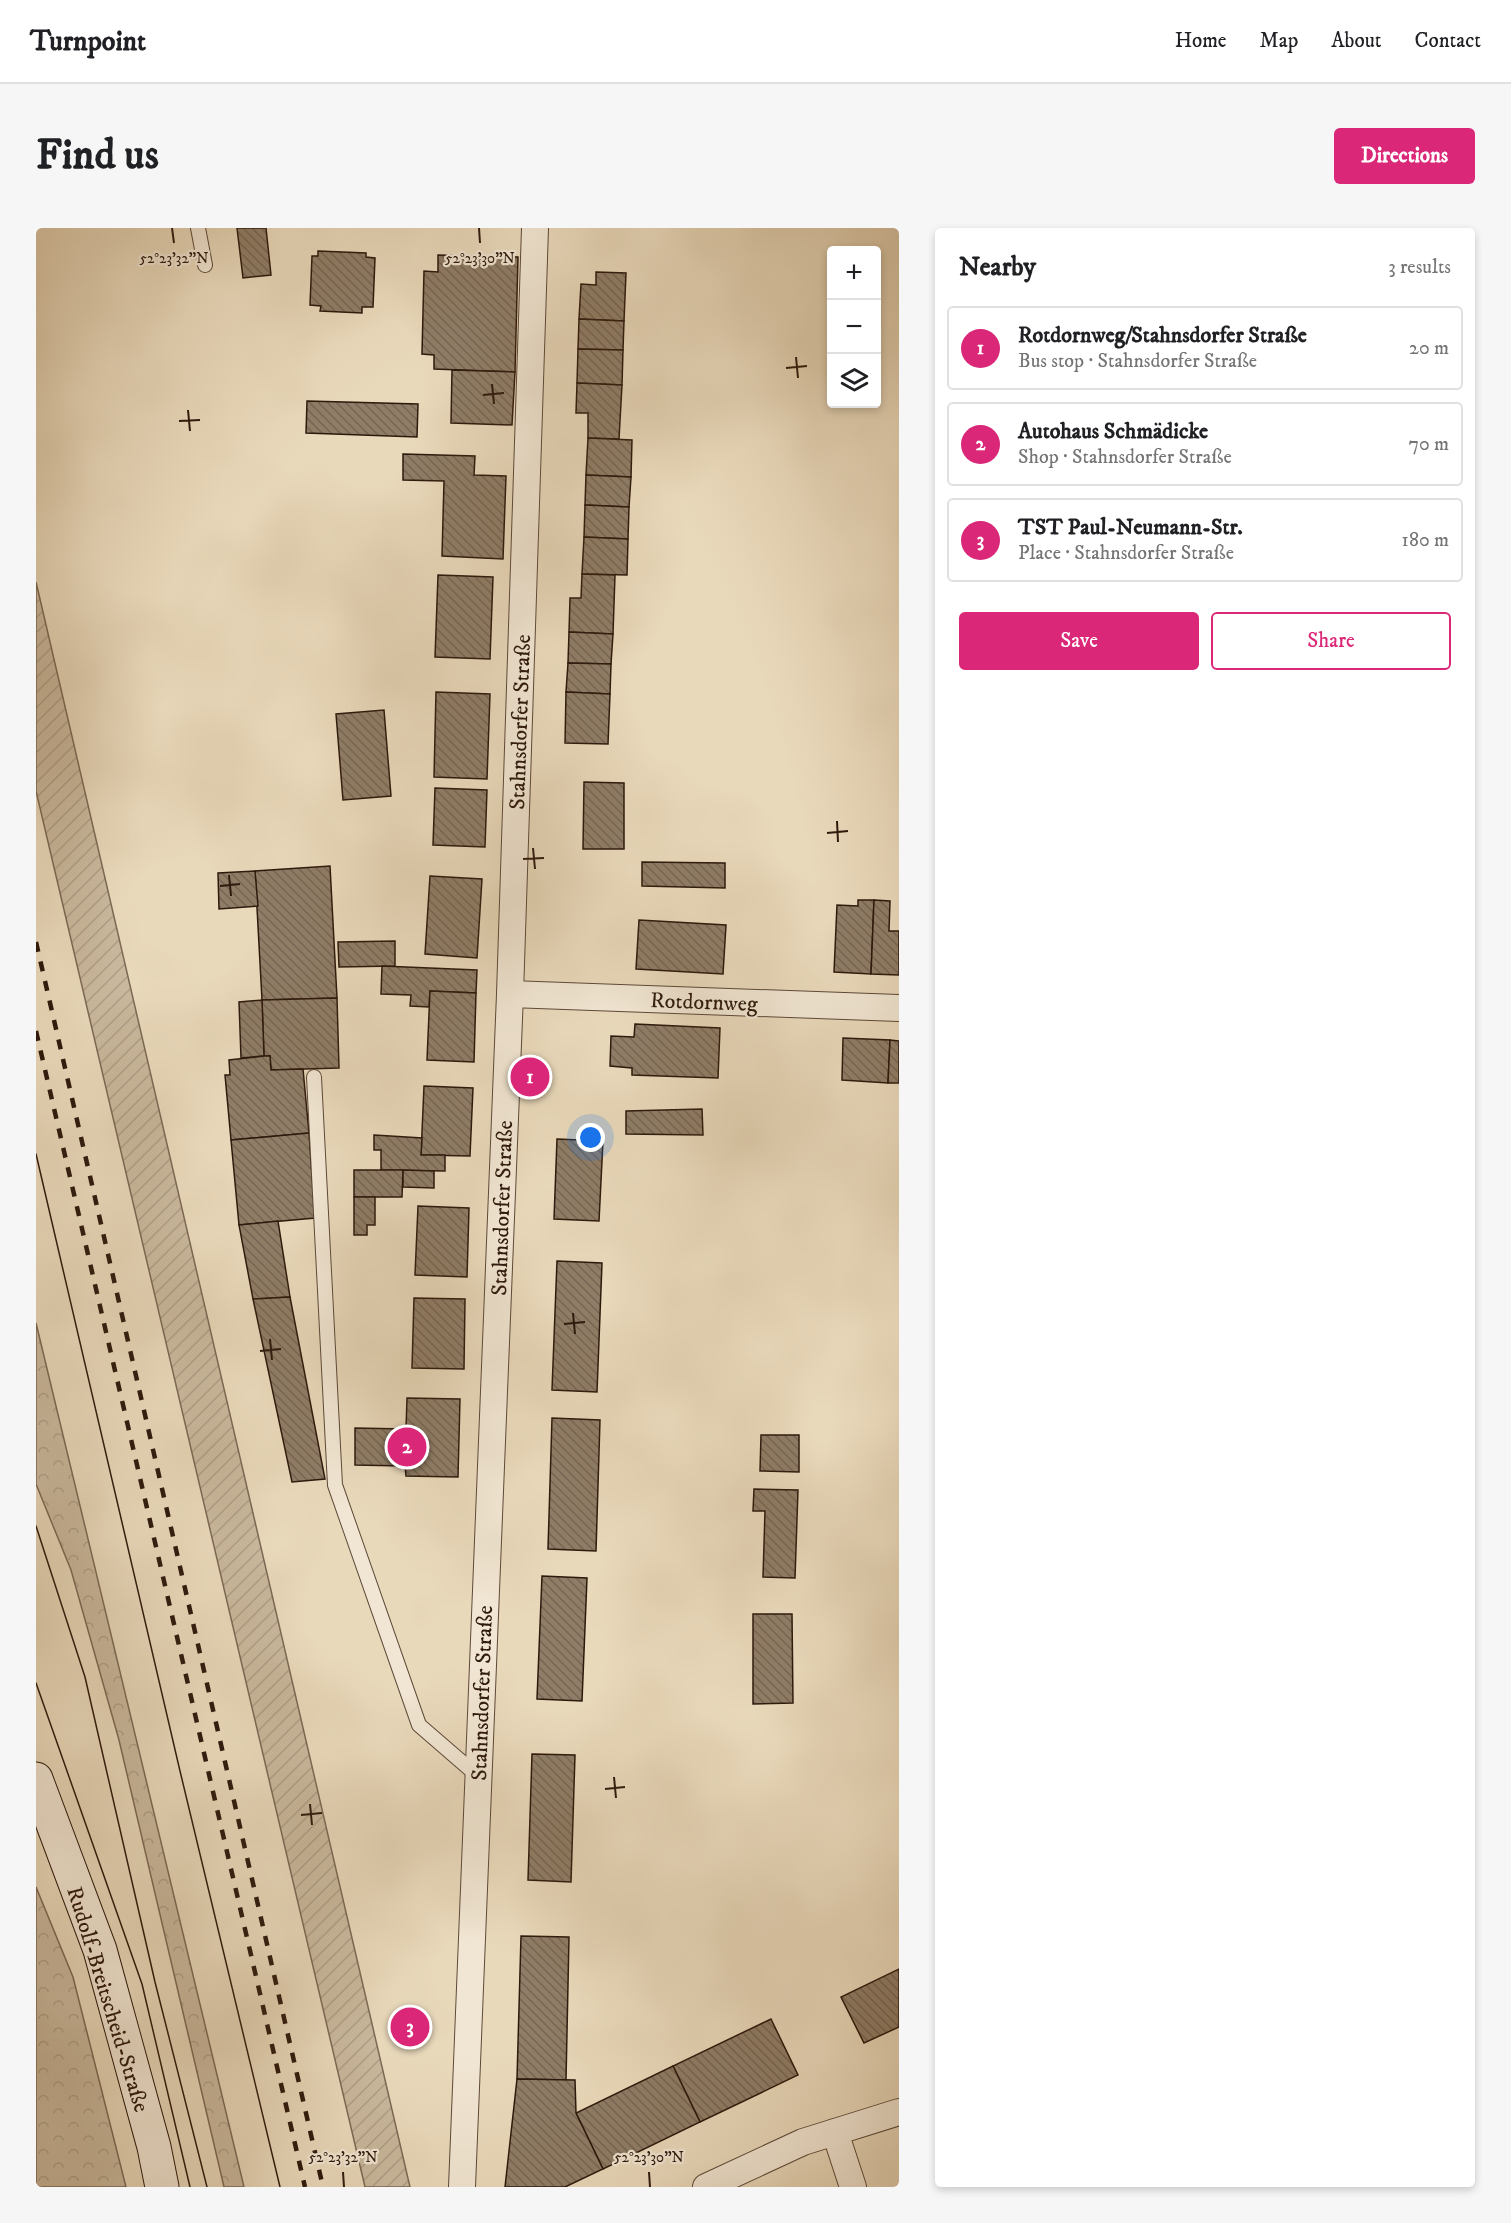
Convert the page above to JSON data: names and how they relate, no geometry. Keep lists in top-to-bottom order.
{
  "streets": {
    "street": ["Stahnsdorfer Straße", "Rotdornweg", "Rudolf-Breitscheid-Straße"]
  },
  "crossings": [
    ["Stahnsdorfer Straße", "Rotdornweg"]
  ],
  "page": {
    "header": "Turnpoint",
    "nav": [
      "Home",
      "Map",
      "About",
      "Contact"
    ],
    "buttons": [
      "Directions",
      ["Save", "Share"]
    ],
    "title": "Find us",
    "heading": ["Nearby", "3 results"],
    "map_buttons": ["+", "−"],
    "list": [
      {
        "mark": "1",
        "name": "Rotdornweg/Stahnsdorfer Straße",
        "note": "Bus stop · Stahnsdorfer Straße",
        "value": "20 m"
      },
      {
        "mark": "2",
        "name": "Autohaus Schmädicke",
        "note": "Shop · Stahnsdorfer Straße",
        "value": "70 m"
      },
      {
        "mark": "3",
        "name": "TST Paul-Neumann-Str.",
        "note": "Place · Stahnsdorfer Straße",
        "value": "180 m"
      }
    ],
    "pins": ["1", "2", "3"]
  },
  "coordinates": ["52°23'32\"N", "52°23'30\"N"]
}
